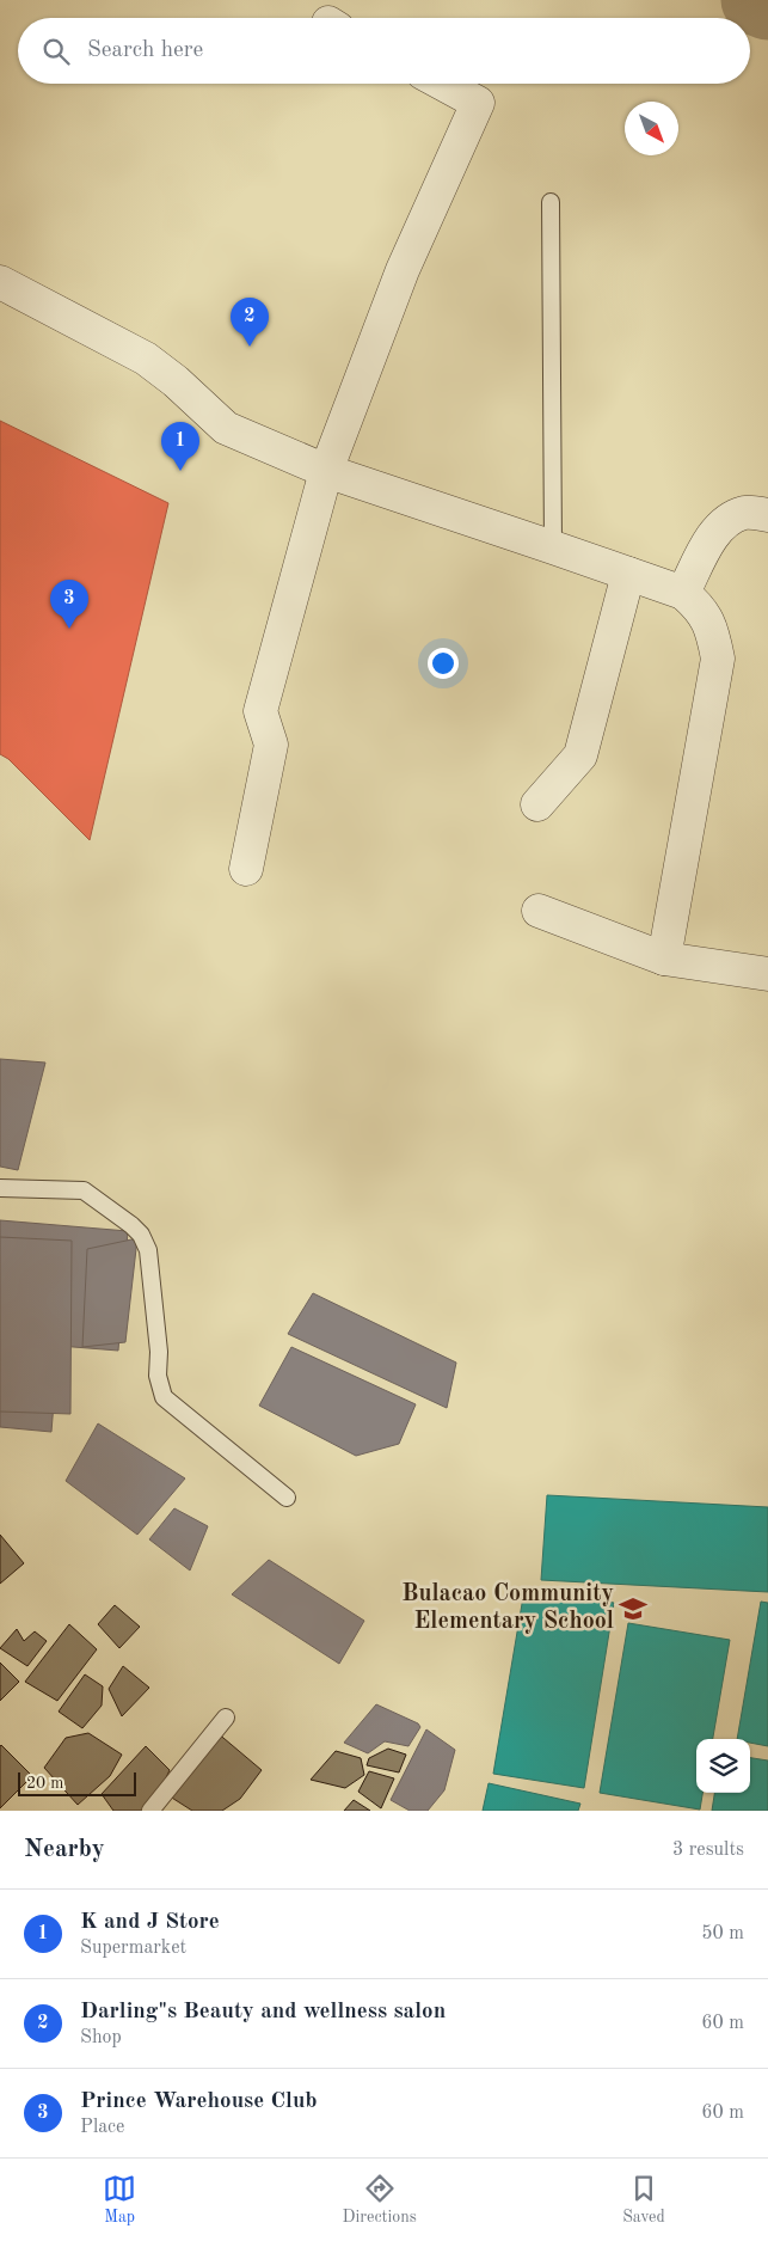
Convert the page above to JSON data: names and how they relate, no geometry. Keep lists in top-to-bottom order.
{
  "places": {
    "school or university": ["Bulacao Community Elementary School"]
  },
  "scale_bar": "20 m",
  "north": "bottom right",
  "page": {
    "search": "Search here",
    "pins": ["2", "1", "3"],
    "scale": "20 m",
    "heading": ["Nearby", "3 results"],
    "list": [
      {
        "mark": "1",
        "name": "K and J Store",
        "note": "Supermarket",
        "value": "50 m"
      },
      {
        "mark": "2",
        "name": "Darling\"s Beauty and wellness salon",
        "note": "Shop",
        "value": "60 m"
      },
      {
        "mark": "3",
        "name": "Prince Warehouse Club",
        "note": "Place",
        "value": "60 m"
      }
    ],
    "nav": ["Map", "Directions", "Saved"]
  }
}
